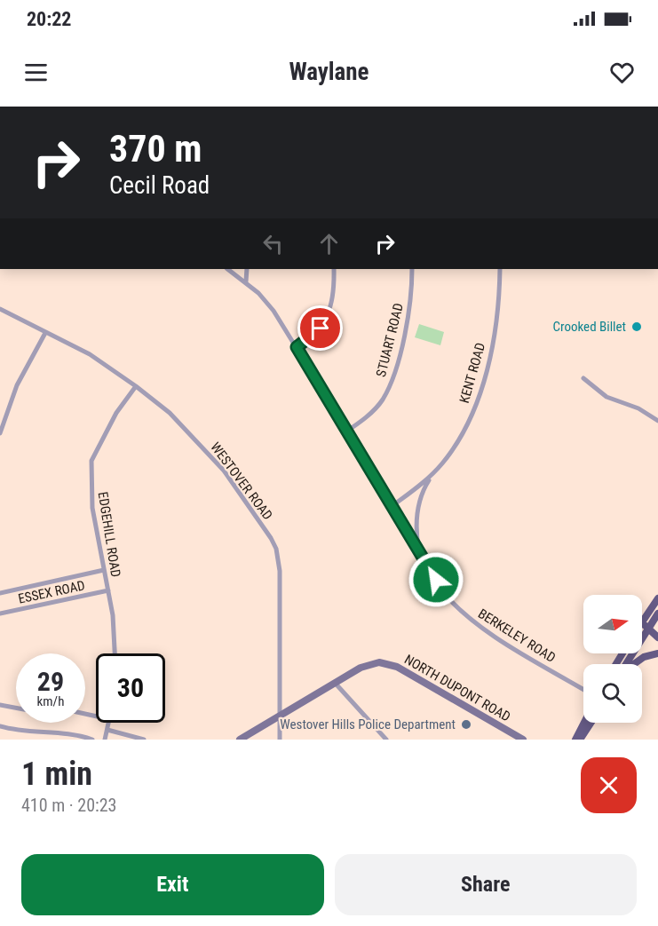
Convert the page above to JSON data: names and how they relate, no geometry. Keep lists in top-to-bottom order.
{
  "streets": {
    "main road": ["NORTH DUPONT ROAD"],
    "street": [
      "STUART ROAD",
      "KENT ROAD",
      "WESTOVER ROAD",
      "EDGEHILL ROAD",
      "ESSEX ROAD",
      "BERKELEY ROAD"
    ]
  },
  "crossings": [
    ["STUART ROAD", "BERKELEY ROAD"],
    ["KENT ROAD", "BERKELEY ROAD"],
    ["WESTOVER ROAD", "EDGEHILL ROAD"],
    ["WESTOVER ROAD", "NORTH DUPONT ROAD"],
    ["EDGEHILL ROAD", "ESSEX ROAD"]
  ],
  "places": ["Crooked Billet", "Westover Hills Police Department"],
  "north": "right",
  "page": {
    "status": "20:22",
    "header": "Waylane",
    "turn": ["370 m", "Cecil Road"],
    "speed": "29 km/h",
    "limit": "30",
    "heading": ["1 min", "410 m · 20:23"],
    "buttons": ["Exit", "Share"]
  }
}
